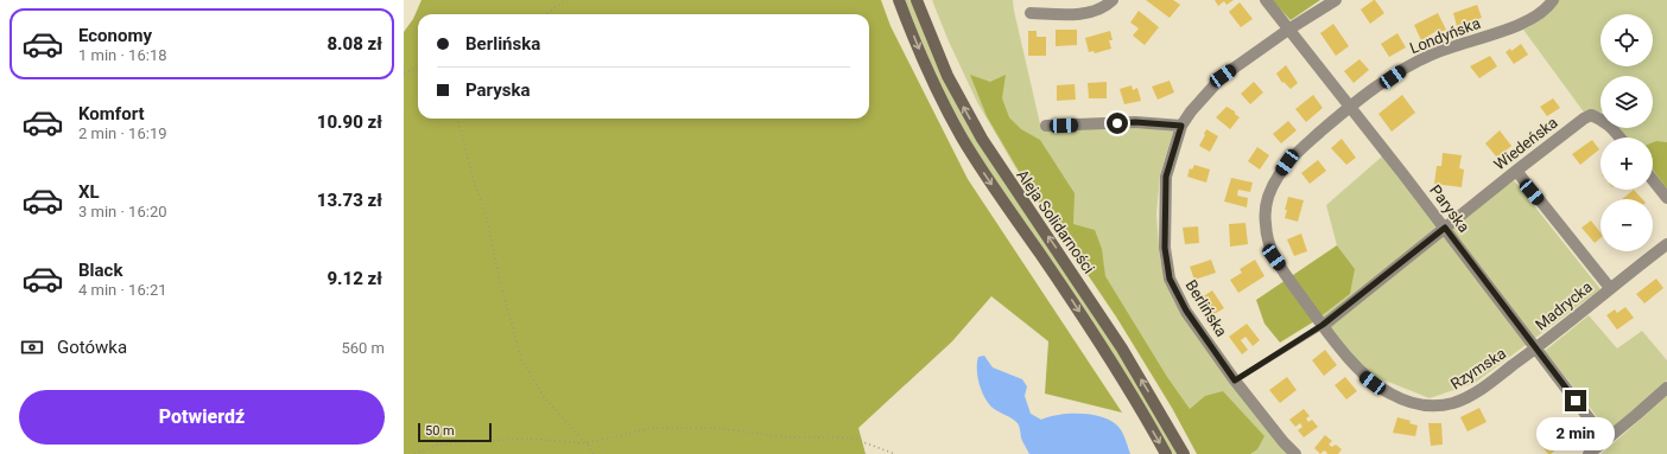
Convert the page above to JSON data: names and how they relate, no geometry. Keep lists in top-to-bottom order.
{
  "streets": {
    "main road": ["Aleja Solidarności"],
    "street": [
      "Londyńska",
      "Wiedeńska",
      "Paryska",
      "Madrycka",
      "Berlińska",
      "Rzymska"
    ]
  },
  "crossings": [
    ["Londyńska", "Paryska"],
    ["Londyńska", "Rzymska"],
    ["Wiedeńska", "Paryska"],
    ["Wiedeńska", "Madrycka"],
    ["Paryska", "Madrycka"],
    ["Paryska", "Berlińska"],
    ["Paryska", "Rzymska"],
    ["Madrycka", "Rzymska"]
  ],
  "scale_bar": "50 m",
  "page": {
    "list": [
      {
        "name": "Economy",
        "note": "1 min · 16:18",
        "value": "8.08 zł"
      },
      {
        "name": "Komfort",
        "note": "2 min · 16:19",
        "value": "10.90 zł"
      },
      {
        "name": "XL",
        "note": "3 min · 16:20",
        "value": "13.73 zł"
      },
      {
        "name": "Black",
        "note": "4 min · 16:21",
        "value": "9.12 zł"
      }
    ],
    "map_buttons": ["+", "−"],
    "banner": ["Berlińska", "Paryska"],
    "pay": ["Gotówka", "560 m"],
    "buttons": "Potwierdź",
    "bubble": "2 min",
    "scale": "50 m"
  }
}
